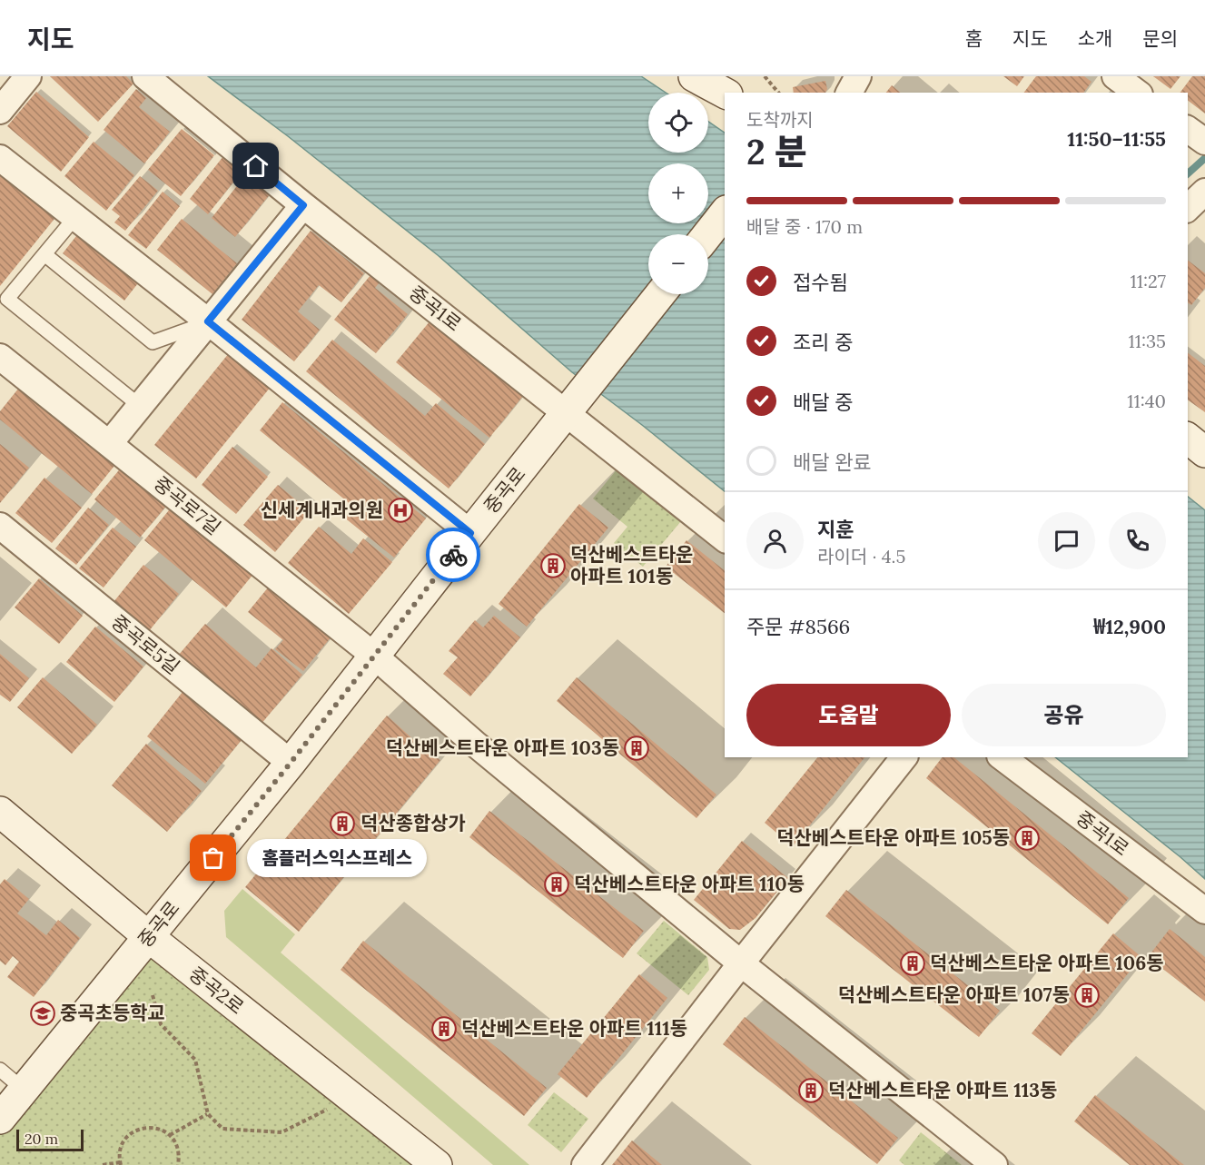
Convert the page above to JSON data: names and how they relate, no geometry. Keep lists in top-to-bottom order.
{
  "streets": {
    "street": [
      "중곡1로",
      "중곡로",
      "중곡로7길",
      "중곡로5길",
      "중곡2로"
    ]
  },
  "crossings": [
    ["중곡1로", "중곡로"],
    ["중곡로", "중곡로7길"],
    ["중곡로", "중곡로5길"],
    ["중곡로", "중곡2로"]
  ],
  "places": {
    "hospital": ["신세계내과의원"],
    "building": [
      "덕산베스트타운 아파트 101동",
      "덕산베스트타운 아파트 103동",
      "덕산종합상가",
      "덕산베스트타운 아파트 105동",
      "덕산베스트타운 아파트 110동",
      "덕산베스트타운 아파트 106동",
      "덕산베스트타운 아파트 107동",
      "덕산베스트타운 아파트 111동",
      "덕산베스트타운 아파트 113동"
    ],
    "other": ["홈플러스익스프레스"],
    "school or university": ["중곡초등학교"]
  },
  "scale_bar": "20 m",
  "page": {
    "header": "지도",
    "nav": [
      "홈",
      "지도",
      "소개",
      "문의"
    ],
    "map_buttons": ["+", "−"],
    "heading": ["2 분", "도착까지", "11:50–11:55"],
    "panel": [
      "지훈",
      "라이더 · 4.5",
      "주문 #8566",
      "₩12,900"
    ],
    "bar": "배달 중 · 170 m",
    "list": [
      ["접수됨", "11:27"],
      ["조리 중", "11:35"],
      ["배달 중", "11:40"],
      "배달 완료"
    ],
    "buttons": ["도움말", "공유"],
    "bubble": "홈플러스익스프레스",
    "scale": "20 m"
  }
}
